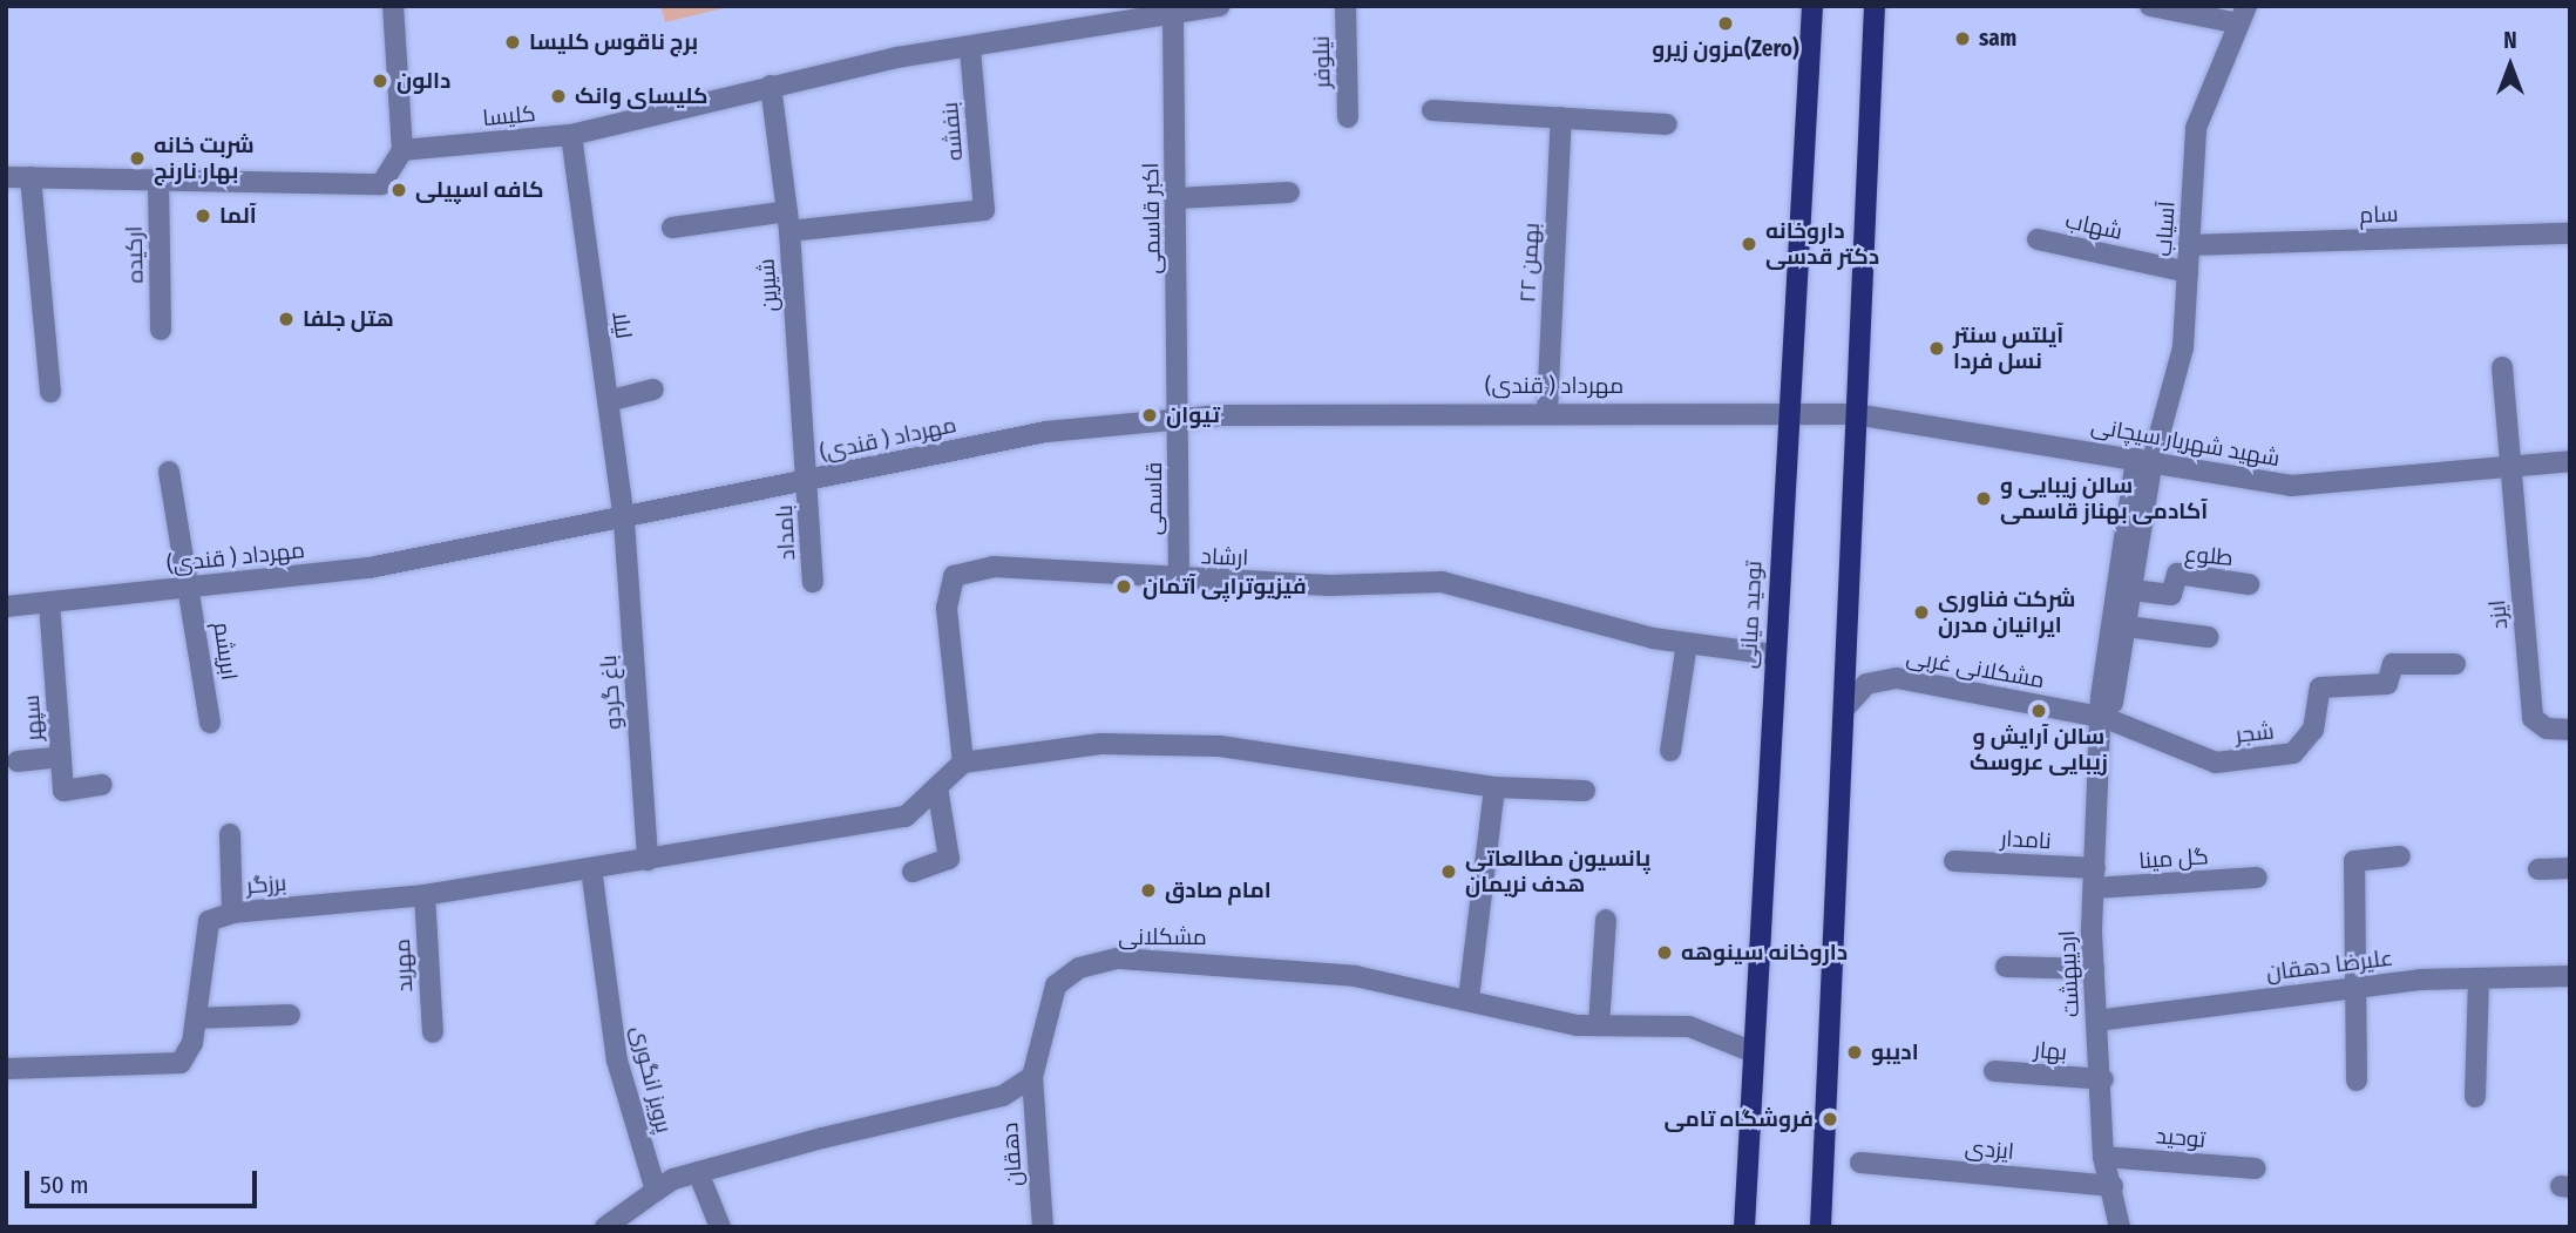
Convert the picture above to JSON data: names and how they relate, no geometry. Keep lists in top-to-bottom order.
{
  "streets": {
    "main road": ["توحید میانی"],
    "street": [
      "نیلوفر",
      "کلیسا",
      "بنفشه",
      "سام",
      "اکبر قاسمی",
      "شهاب",
      "آسیاب",
      "ارکیده",
      "۲۲ بهمن",
      "شیرین",
      "لیلا",
      "مهرداد ( قندی)",
      "شهید شهریار سیچانی",
      "قاسمی",
      "بامداد",
      "طلوع",
      "ارشاد",
      "ایزد",
      "ابریشم",
      "مشکلانی غربی",
      "باغ گردو",
      "سپهر",
      "شجر",
      "نامدار",
      "گل مینا",
      "برزگر",
      "مشکلانی",
      "مهربد",
      "علیرضا دهقان",
      "اردیبهشت",
      "بهار",
      "پرویز انگوری",
      "توحید",
      "ایزدی",
      "دهقان"
    ]
  },
  "crossings": [
    ["کلیسا", "بنفشه"],
    ["کلیسا", "اکبر قاسمی"],
    ["کلیسا", "شیرین"],
    ["کلیسا", "لیلا"],
    ["بنفشه", "شیرین"],
    ["سام", "آسیاب"],
    ["اکبر قاسمی", "مهرداد ( قندی)"],
    ["اکبر قاسمی", "قاسمی"],
    ["شهاب", "آسیاب"],
    ["آسیاب", "شهید شهریار سیچانی"],
    ["آسیاب", "اردیبهشت"],
    ["۲۲ بهمن", "مهرداد ( قندی)"],
    ["شیرین", "مهرداد ( قندی)"],
    ["شیرین", "بامداد"],
    ["لیلا", "مهرداد ( قندی)"],
    ["لیلا", "باغ گردو"],
    ["مهرداد ( قندی)", "شهید شهریار سیچانی"],
    ["مهرداد ( قندی)", "قاسمی"],
    ["مهرداد ( قندی)", "بامداد"],
    ["مهرداد ( قندی)", "توحید میانی"],
    ["مهرداد ( قندی)", "ابریشم"],
    ["مهرداد ( قندی)", "باغ گردو"],
    ["مهرداد ( قندی)", "سپهر"],
    ["شهید شهریار سیچانی", "ایزد"],
    ["شهید شهریار سیچانی", "اردیبهشت"],
    ["قاسمی", "ارشاد"],
    ["طلوع", "اردیبهشت"],
    ["ارشاد", "توحید میانی"],
    ["توحید میانی", "مشکلانی"],
    ["مشکلانی غربی", "شجر"],
    ["مشکلانی غربی", "اردیبهشت"],
    ["باغ گردو", "برزگر"],
    ["شجر", "اردیبهشت"],
    ["نامدار", "گل مینا"],
    ["نامدار", "اردیبهشت"],
    ["گل مینا", "اردیبهشت"],
    ["برزگر", "مهربد"],
    ["برزگر", "پرویز انگوری"],
    ["مشکلانی", "دهقان"],
    ["علیرضا دهقان", "اردیبهشت"],
    ["اردیبهشت", "بهار"],
    ["اردیبهشت", "توحید"],
    ["اردیبهشت", "ایزدی"]
  ],
  "places": [
    "مزون زیرو(Zero)",
    "sam",
    "برج ناقوس کلیسا",
    "دالون",
    "کلیسای وانک",
    "شربت خانه بهار نارنج",
    "کافه اسپیلی",
    "آلما",
    "داروخانه دکتر قدسی",
    "هتل جلفا",
    "آیلتس سنتر نسل فردا",
    "تیوان",
    "سالن زیبایی و آکادمی بهناز قاسمی",
    "فیزیوتراپی آتمان",
    "شرکت فناوری ایرانیان مدرن",
    "سالن آرایش و زیبایی عروسک",
    "پانسیون مطالعاتی هدف نریمان",
    "امام صادق",
    "داروخانه سینوهه",
    "ادیبو",
    "فروشگاه تامی"
  ],
  "scale_bar": "50 m",
  "north": "top"
}
